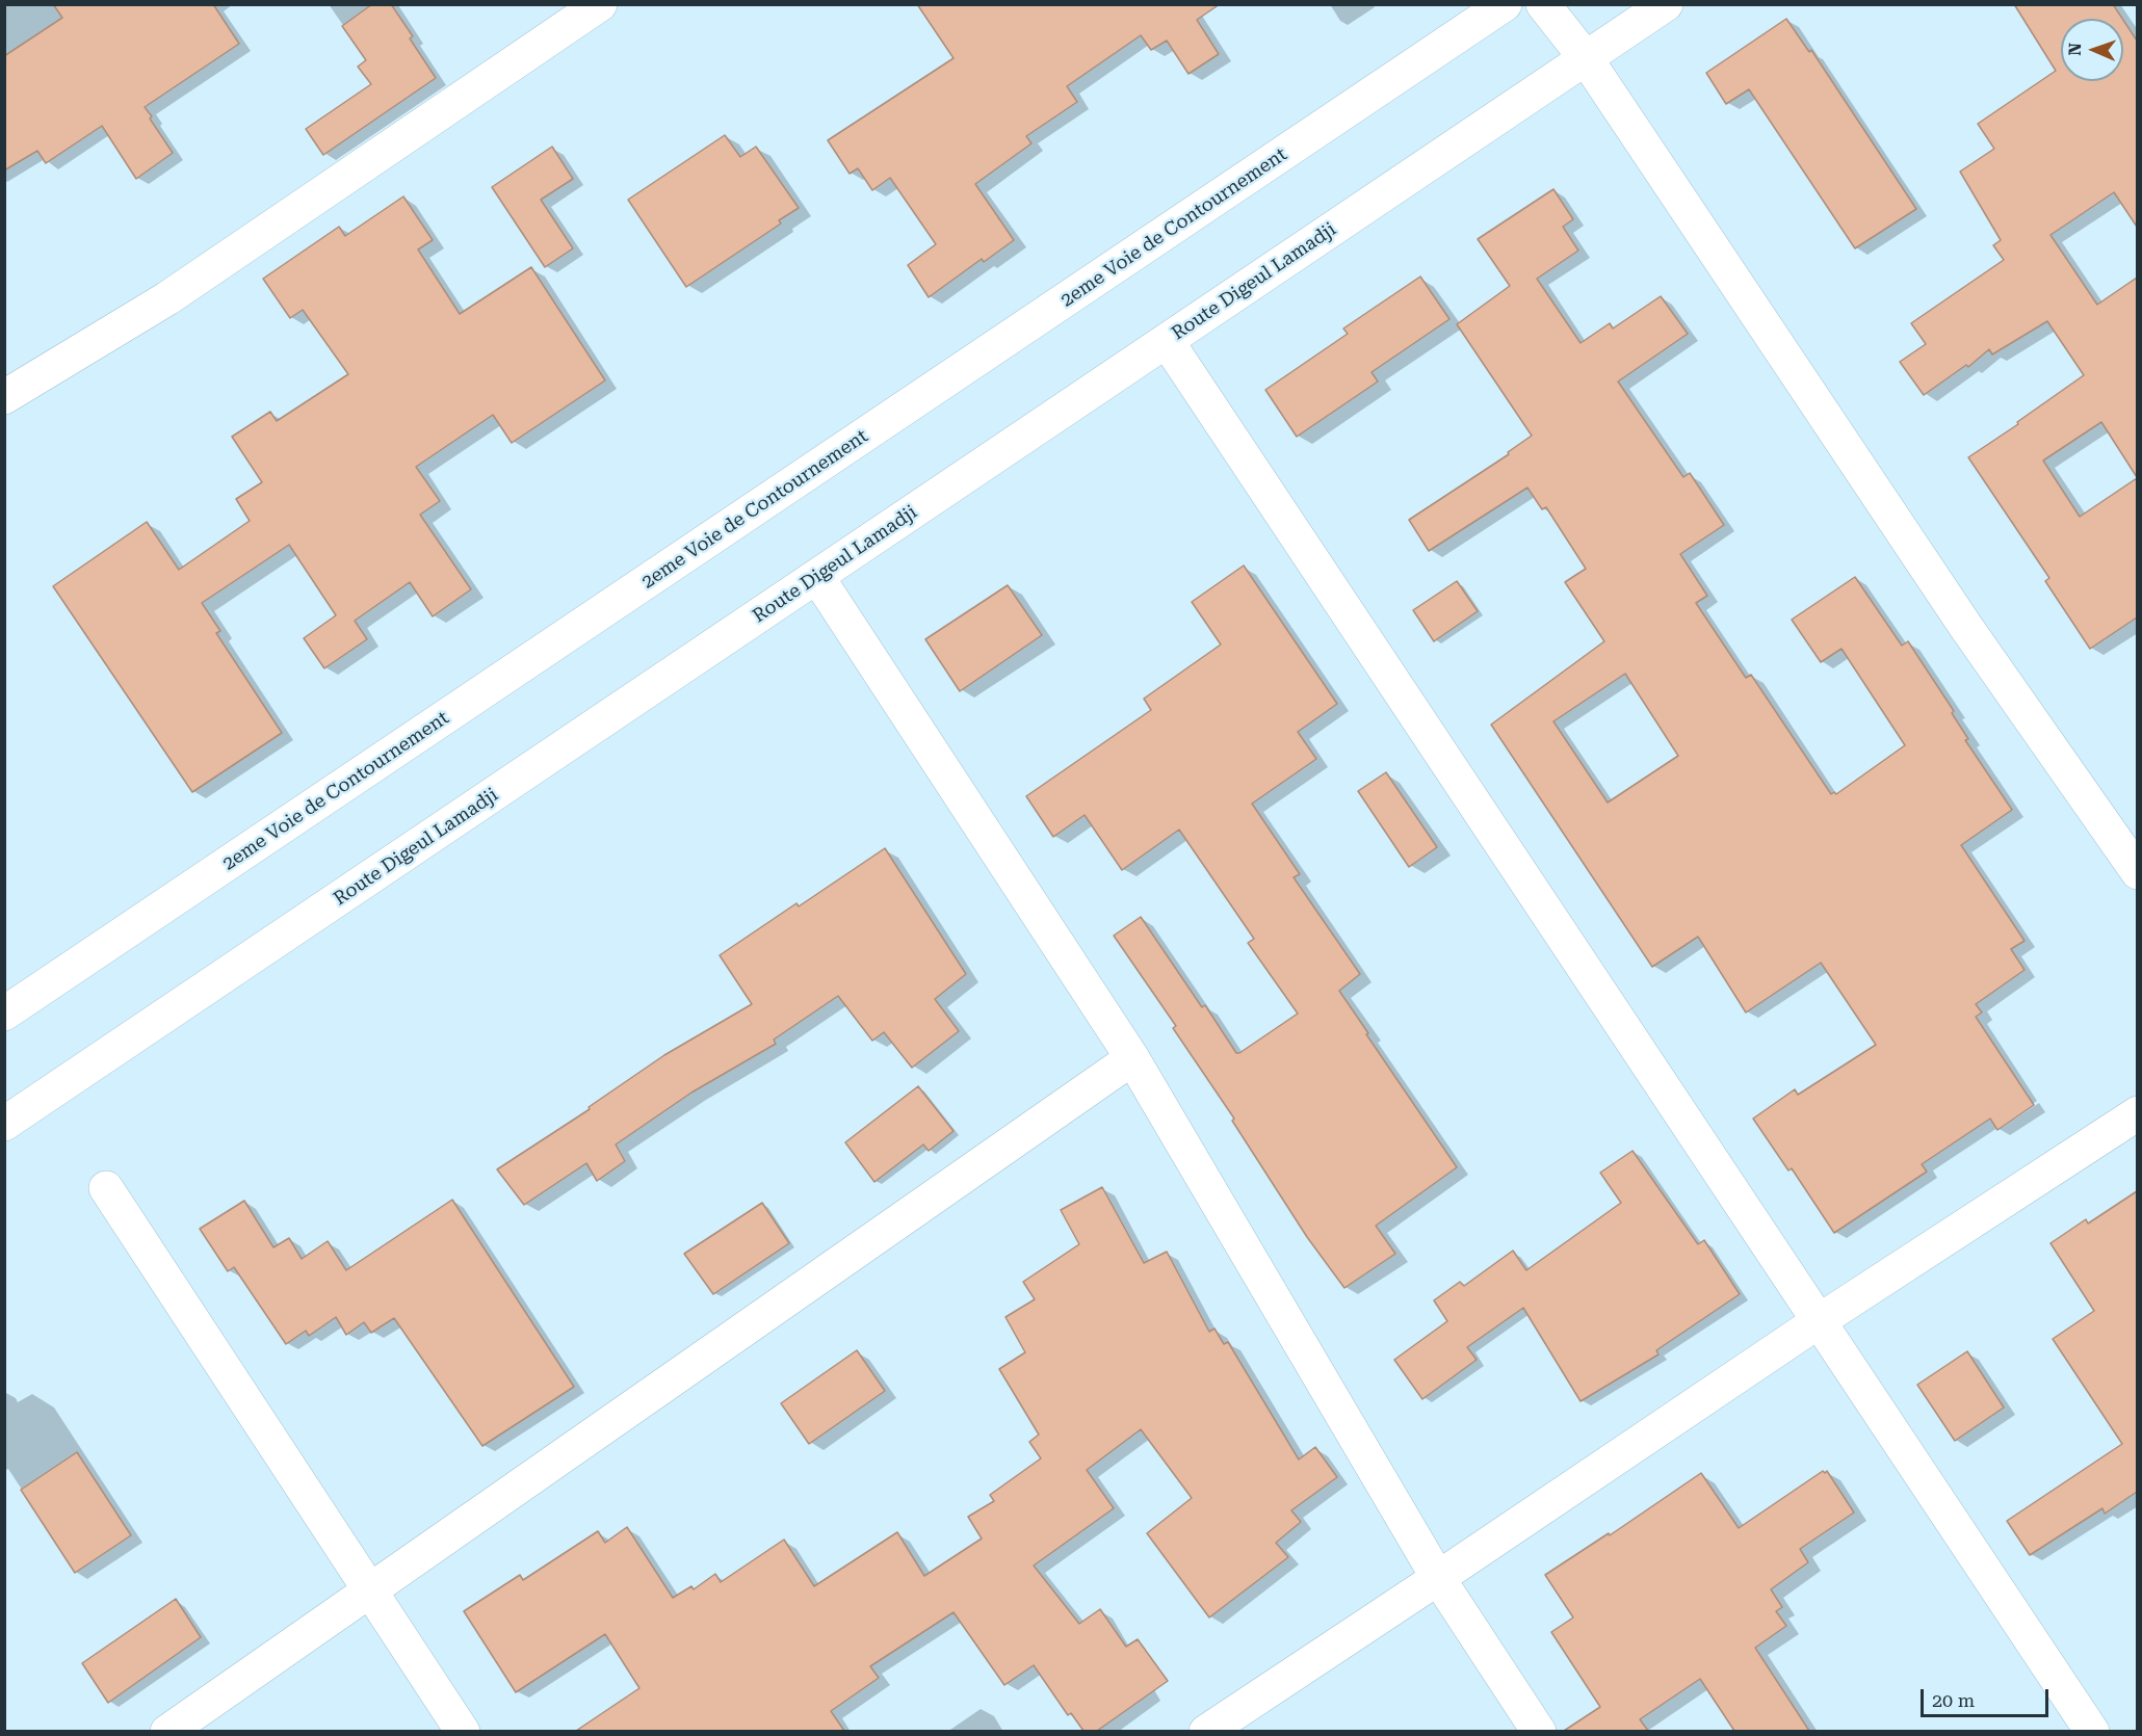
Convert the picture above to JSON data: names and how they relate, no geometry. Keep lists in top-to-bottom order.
{
  "streets": {
    "street": ["2eme Voie de Contournement", "Route Digeul Lamadji"]
  },
  "scale_bar": "20 m",
  "north": "left"
}
